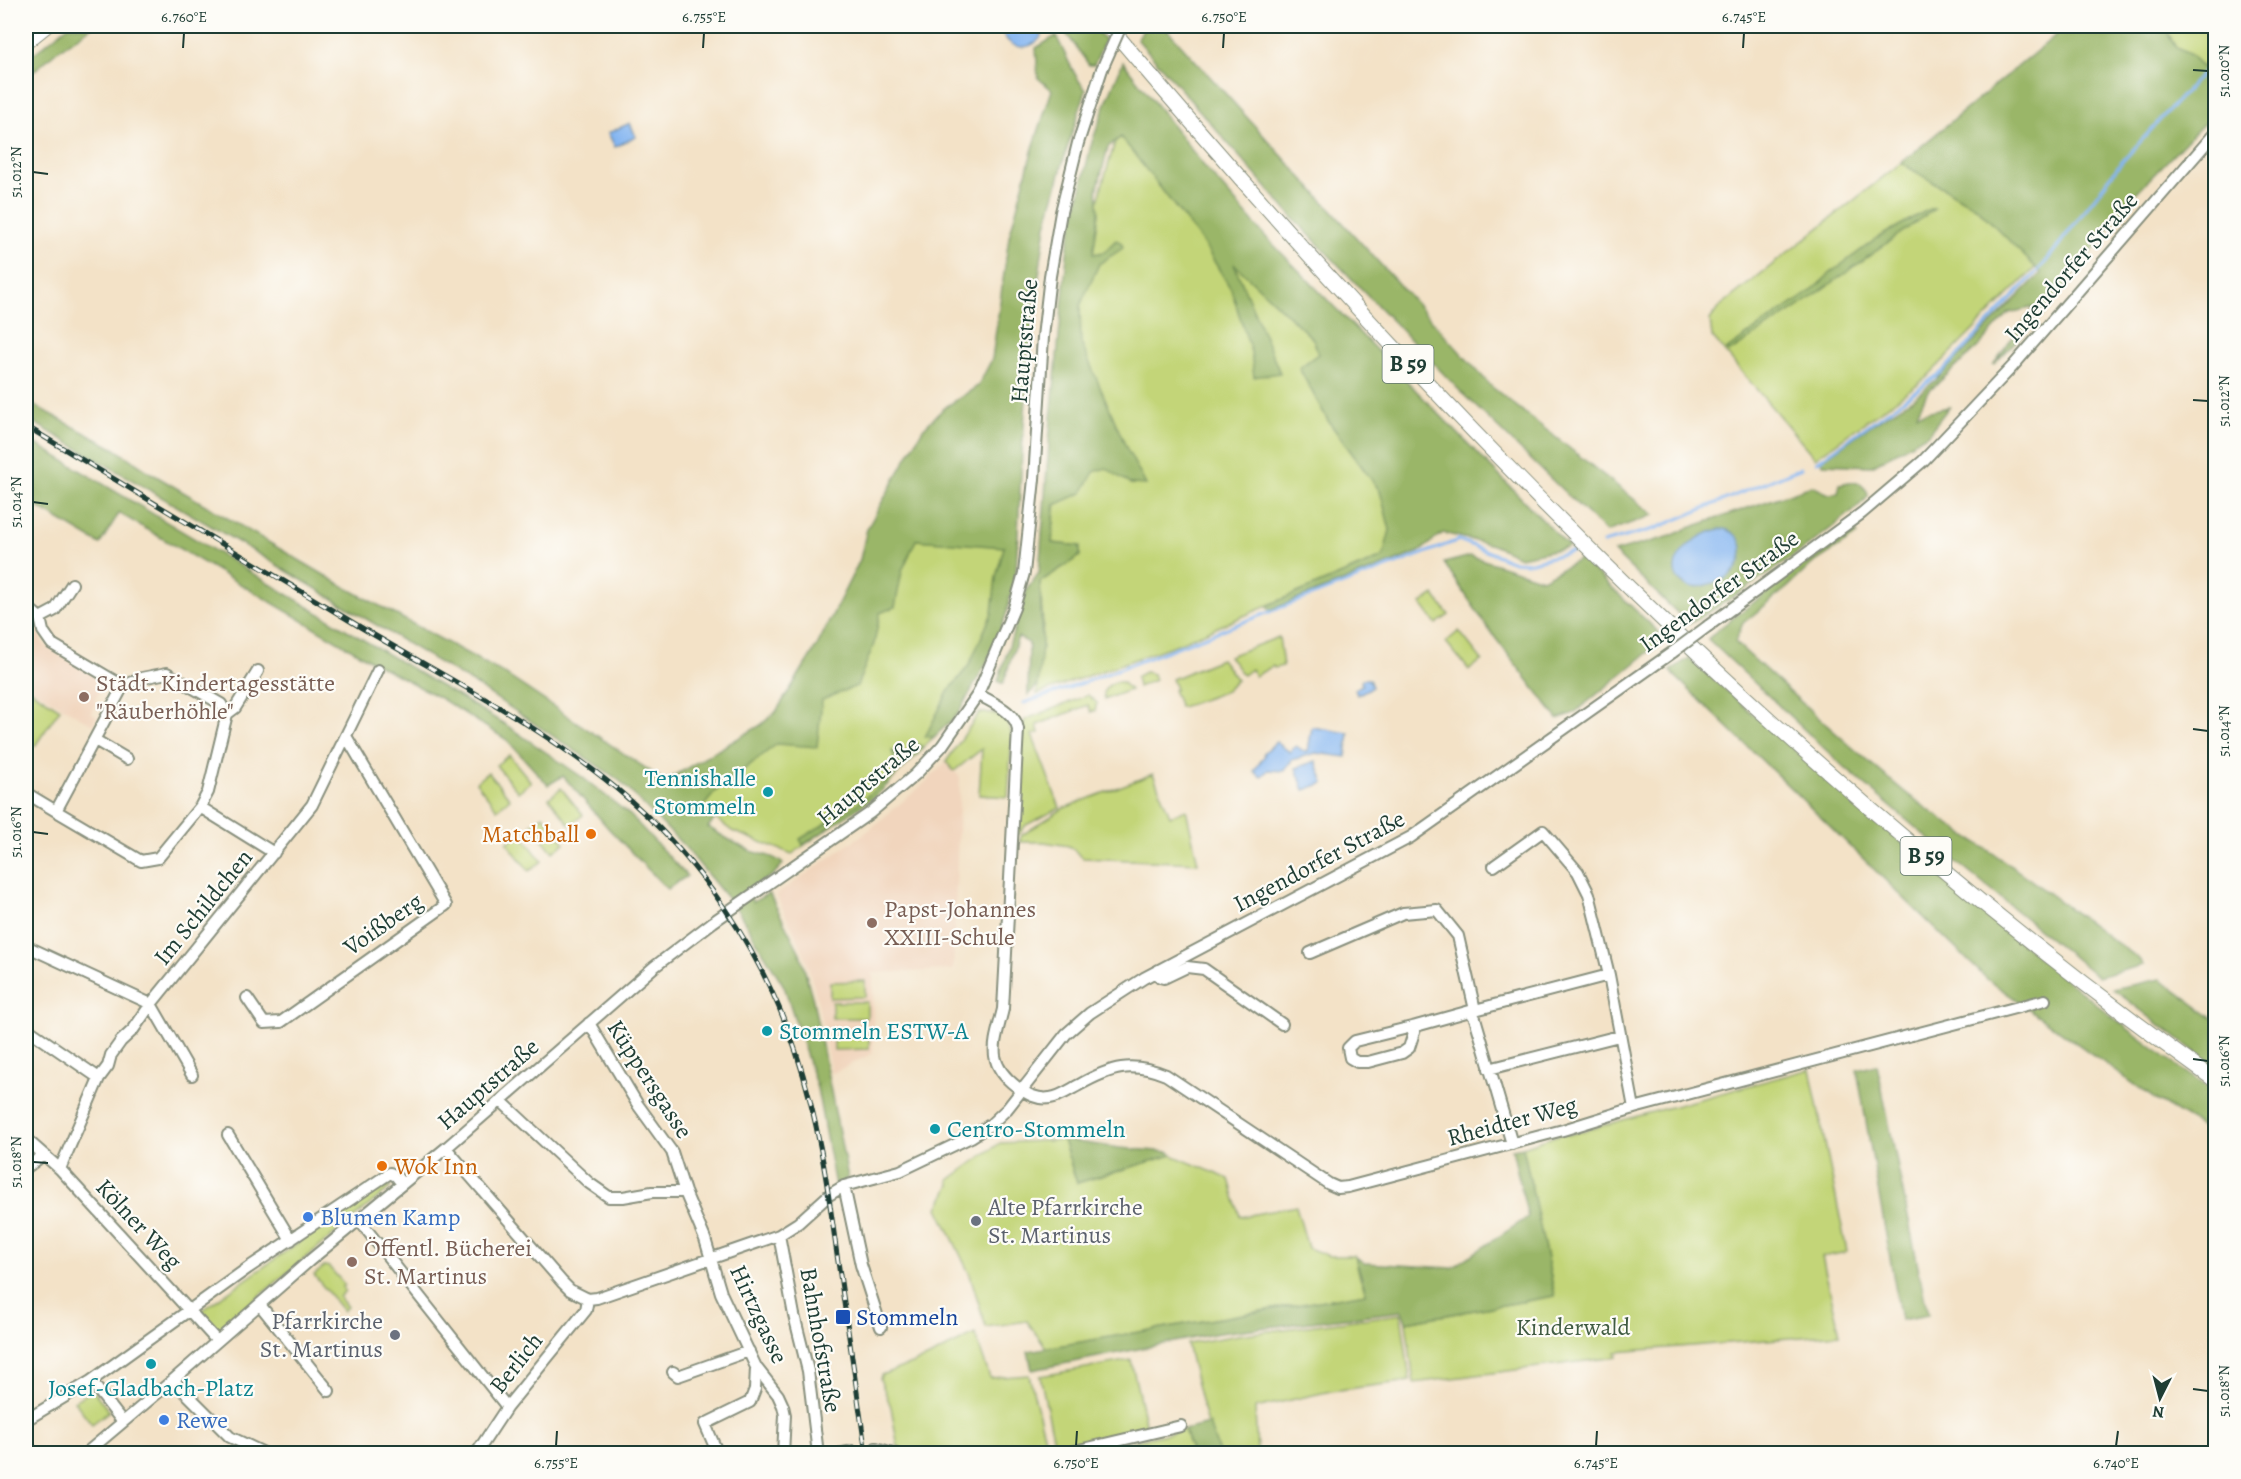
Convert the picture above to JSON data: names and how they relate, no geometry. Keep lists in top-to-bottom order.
{
  "streets": {
    "main road": ["B 59"],
    "street": [
      "Ingendorfer Straße",
      "Hauptstraße",
      "Im Schildchen",
      "Voißberg",
      "Küppersgasse",
      "Rheidter Weg",
      "Kölner Weg",
      "Hirtzgasse",
      "Bahnhofstraße",
      "Berlich"
    ]
  },
  "crossings": [
    ["Ingendorfer Straße", "Rheidter Weg"],
    ["Ingendorfer Straße", "Bahnhofstraße"],
    ["Hauptstraße", "Küppersgasse"],
    ["Hauptstraße", "Kölner Weg"],
    ["Im Schildchen", "Voißberg"],
    ["Im Schildchen", "Kölner Weg"],
    ["Küppersgasse", "Hirtzgasse"]
  ],
  "parks": ["Kinderwald"],
  "places": {
    "other": [
      "Städt. Kindertagesstätte \"Räuberhöhle\"",
      "Tennishalle Stommeln",
      "Matchball",
      "Papst-Johannes XXIII-Schule",
      "Stommeln ESTW-A",
      "Centro-Stommeln",
      "Wok Inn",
      "Blumen Kamp",
      "Alte Pfarrkirche St. Martinus",
      "Öffentl. Bücherei St. Martinus",
      "Pfarrkirche St. Martinus",
      "Josef-Gladbach-Platz",
      "Rewe"
    ],
    "transit": ["Stommeln"]
  },
  "north": "bottom",
  "coordinates": [
    "6.760°E",
    "6.755°E",
    "6.750°E",
    "6.745°E",
    "51.010°N",
    "51.012°N",
    "51.014°N",
    "51.016°N",
    "51.018°N",
    "6.740°E"
  ]
}
